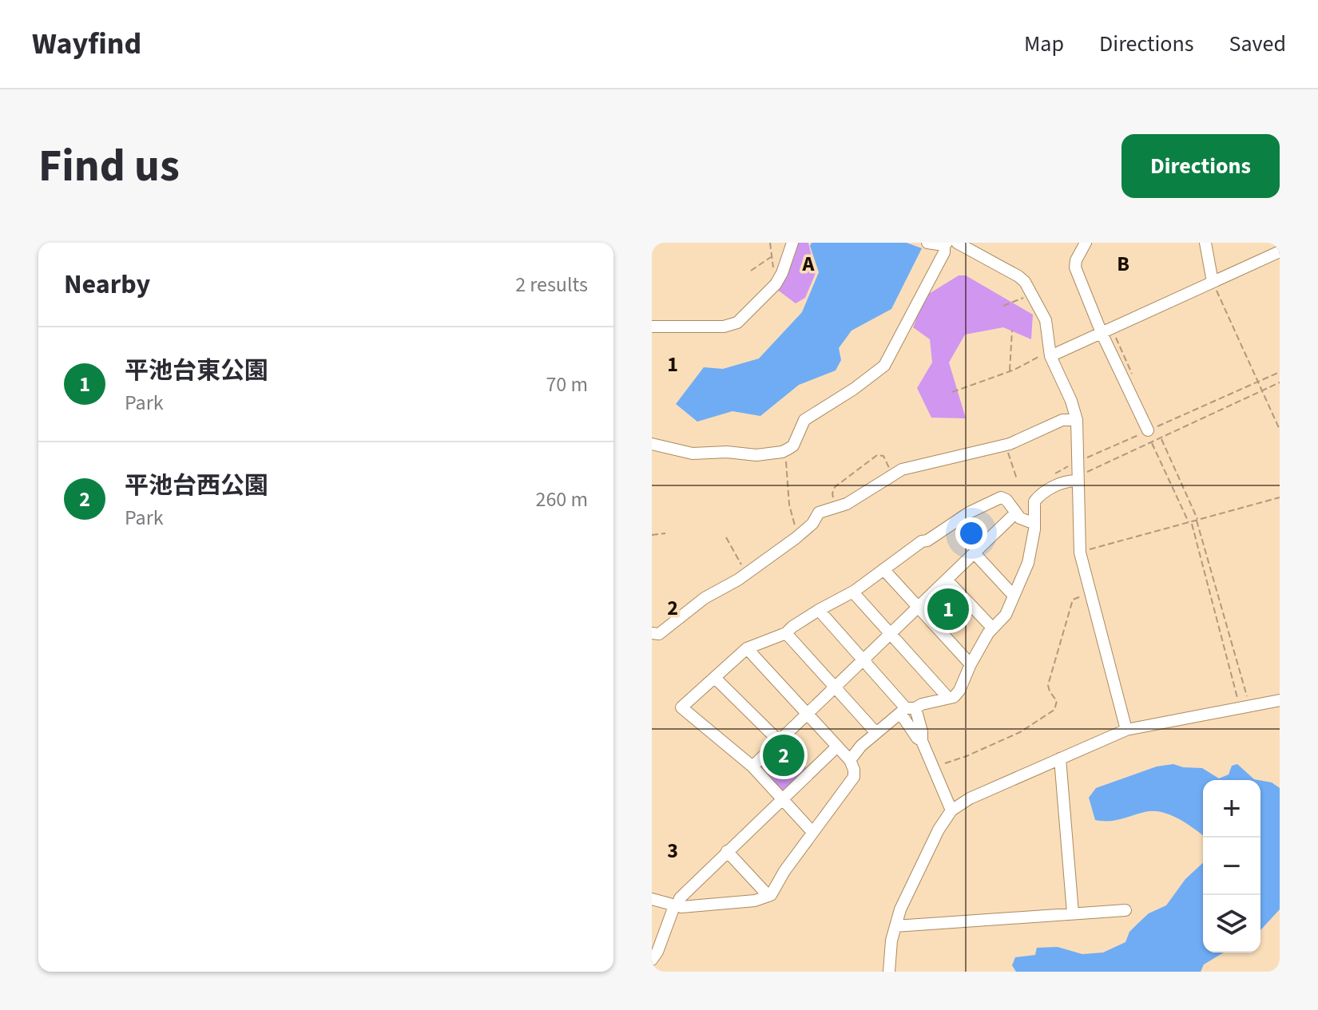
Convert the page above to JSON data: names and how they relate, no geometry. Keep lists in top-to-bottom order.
{
  "page": {
    "header": "Wayfind",
    "nav": ["Map", "Directions", "Saved"],
    "buttons": "Directions",
    "title": "Find us",
    "heading": ["Nearby", "2 results"],
    "list": [
      {
        "mark": "1",
        "name": "平池台東公園",
        "note": "Park",
        "value": "70 m"
      },
      {
        "mark": "2",
        "name": "平池台西公園",
        "note": "Park",
        "value": "260 m"
      }
    ],
    "pins": ["1", "2"],
    "map_buttons": ["+", "−"]
  },
  "grid": {
    "columns": ["A", "B"],
    "rows": ["1", "2", "3"]
  }
}
